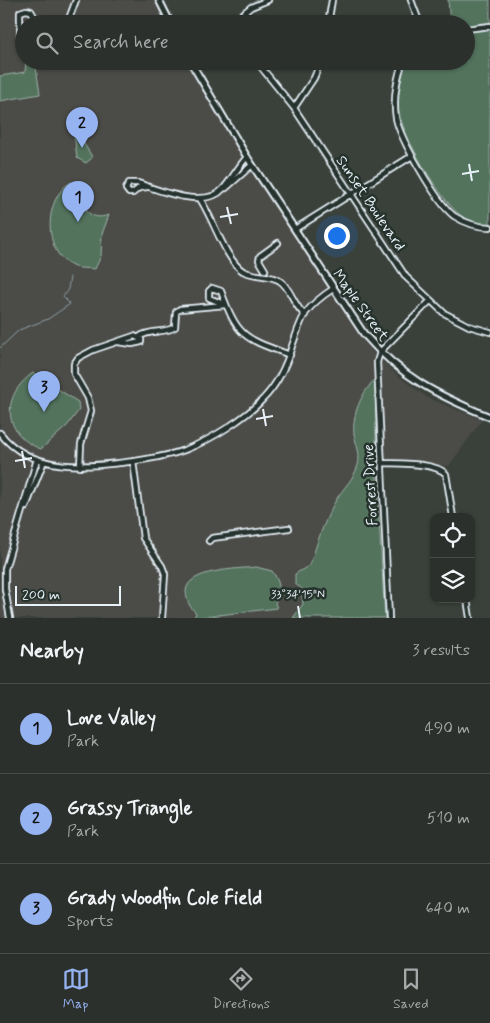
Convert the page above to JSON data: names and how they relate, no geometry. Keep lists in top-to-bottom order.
{
  "streets": {
    "main road": ["Maple Street"],
    "street": ["Sunset Boulevard", "Forrest Drive"]
  },
  "crossings": [
    ["Maple Street", "Forrest Drive"]
  ],
  "scale_bar": "200 m",
  "page": {
    "search": "Search here",
    "pins": ["2", "1", "3"],
    "scale": "200 m",
    "heading": ["Nearby", "3 results"],
    "list": [
      {
        "mark": "1",
        "name": "Love Valley",
        "note": "Park",
        "value": "490 m"
      },
      {
        "mark": "2",
        "name": "Grassy Triangle",
        "note": "Park",
        "value": "510 m"
      },
      {
        "mark": "3",
        "name": "Grady Woodfin Cole Field",
        "note": "Sports",
        "value": "640 m"
      }
    ],
    "nav": ["Map", "Directions", "Saved"]
  },
  "coordinates": ["33°34'15\"N"]
}
